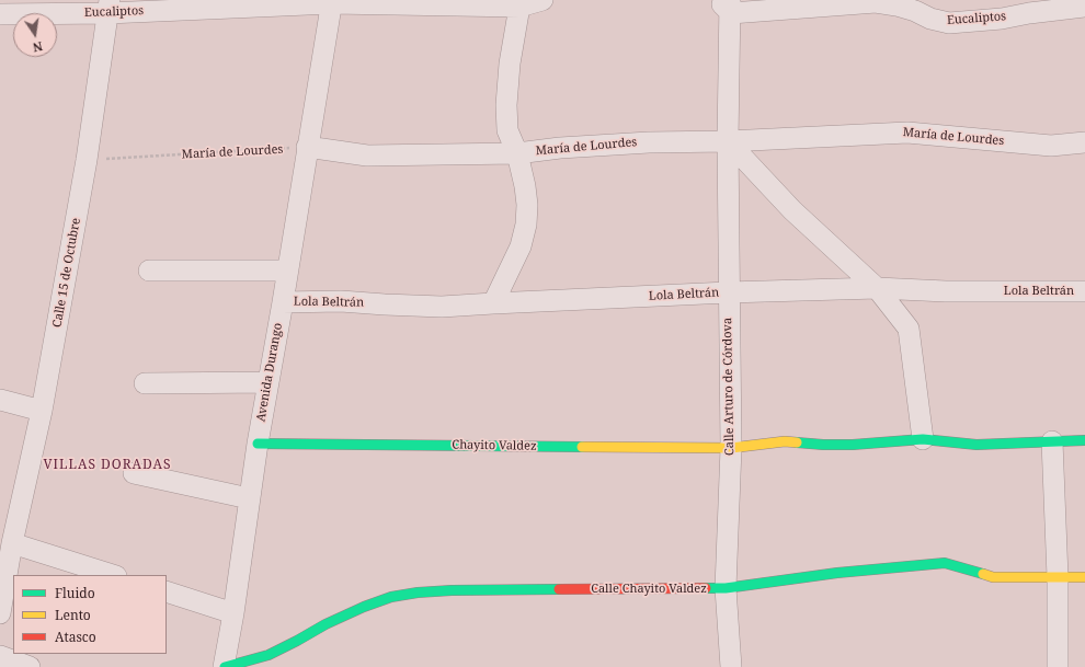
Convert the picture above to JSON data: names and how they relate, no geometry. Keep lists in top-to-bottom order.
{
  "streets": {
    "street": [
      "Eucaliptos",
      "María de Lourdes",
      "Calle 15 de Octubre",
      "Lola Beltrán",
      "Avenida Durango",
      "Calle Arturo de Córdova",
      "Chayito Valdez",
      "Calle Chayito Valdez"
    ]
  },
  "crossings": [
    ["Eucaliptos", "Calle 15 de Octubre"],
    ["Eucaliptos", "Avenida Durango"],
    ["Eucaliptos", "Calle Arturo de Córdova"],
    ["María de Lourdes", "Calle 15 de Octubre"],
    ["María de Lourdes", "Avenida Durango"],
    ["María de Lourdes", "Calle Arturo de Córdova"],
    ["Lola Beltrán", "Avenida Durango"],
    ["Lola Beltrán", "Calle Arturo de Córdova"],
    ["Avenida Durango", "Chayito Valdez"],
    ["Avenida Durango", "Calle Chayito Valdez"],
    ["Calle Arturo de Córdova", "Chayito Valdez"],
    ["Calle Arturo de Córdova", "Calle Chayito Valdez"]
  ],
  "districts": ["VILLAS DORADAS"],
  "legend": ["Fluido", "Lento", "Atasco"],
  "north": "bottom"
}
